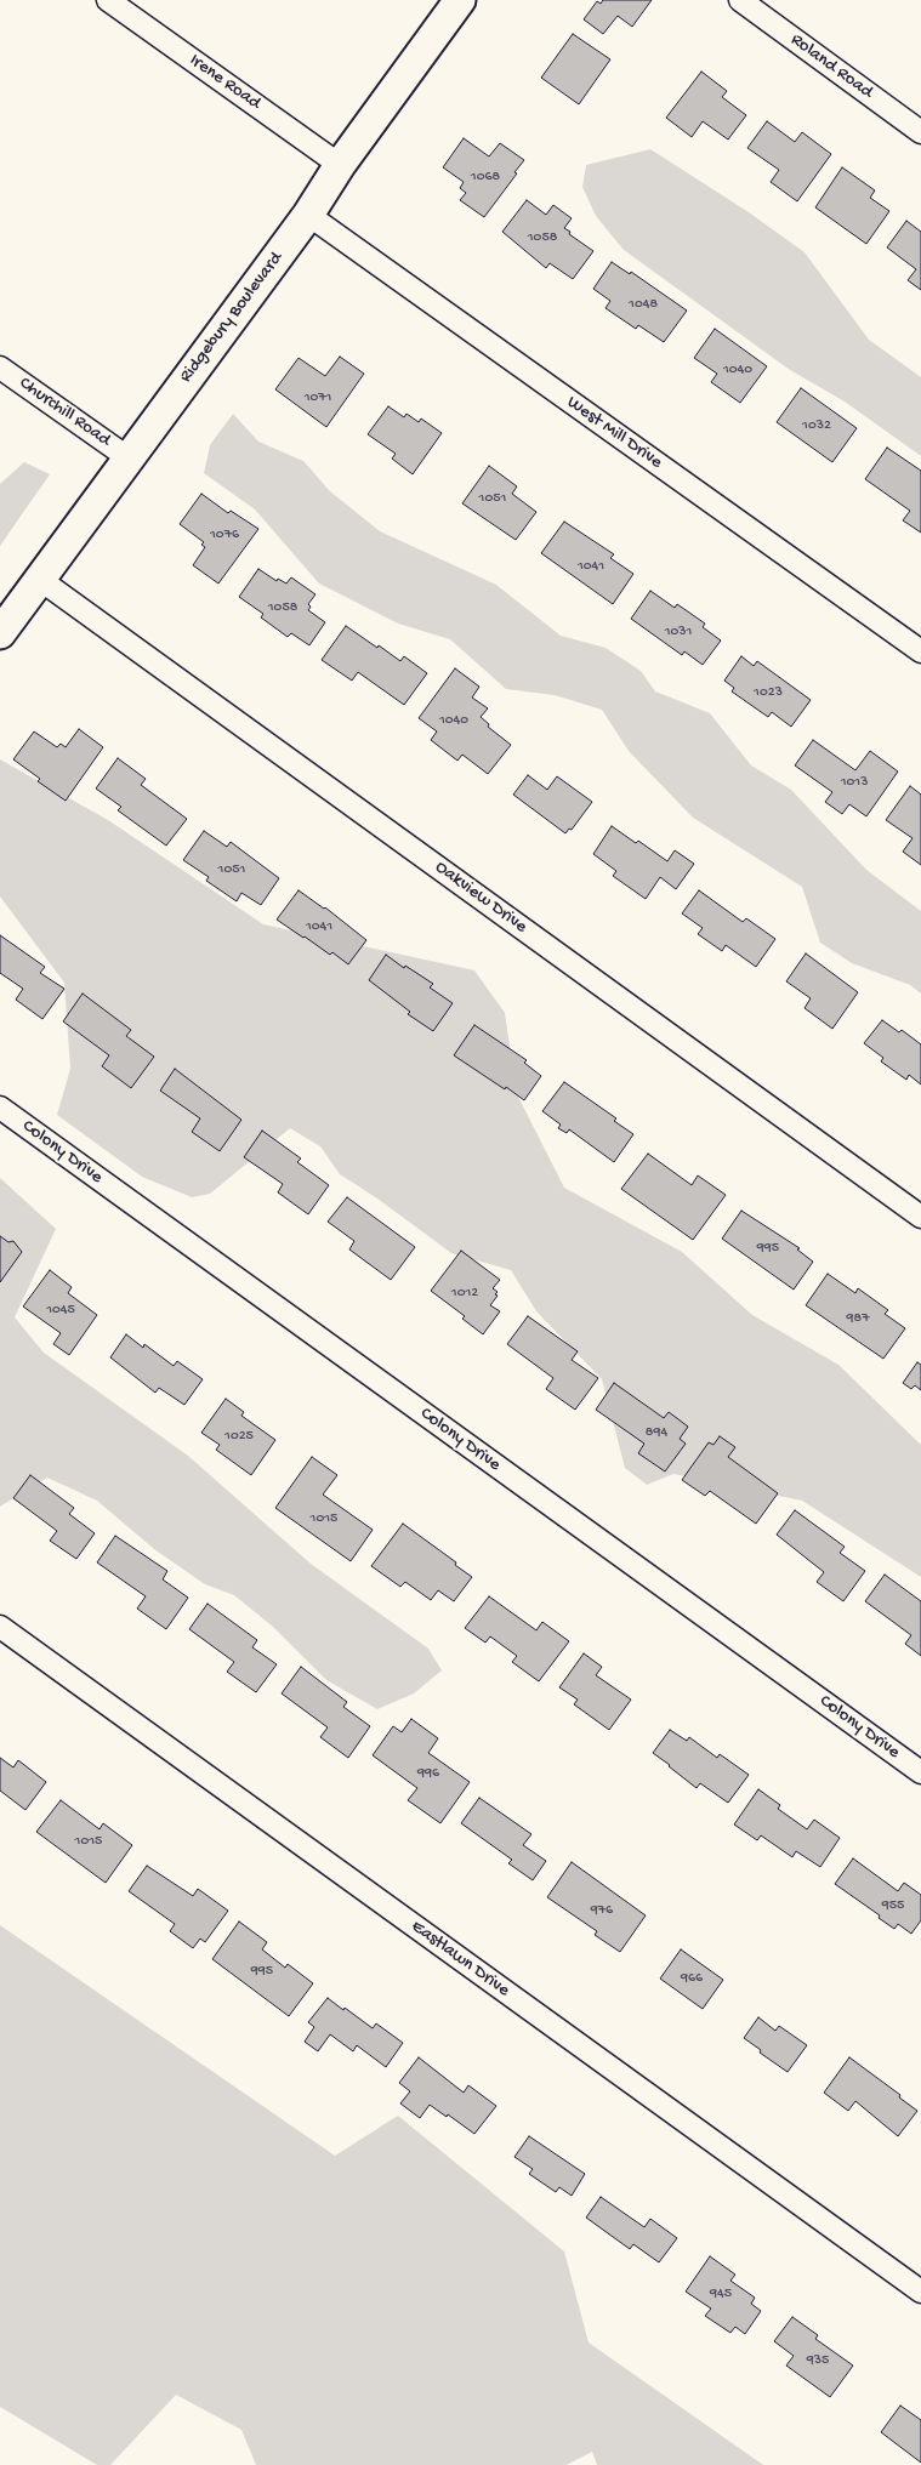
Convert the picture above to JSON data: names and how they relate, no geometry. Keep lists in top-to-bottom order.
{
  "streets": {
    "street": [
      "Roland Road",
      "Irene Road",
      "Ridgebury Boulevard",
      "Churchill Road",
      "West Mill Drive",
      "Oakview Drive",
      "Colony Drive",
      "Eastlawn Drive"
    ]
  },
  "crossings": [
    ["Irene Road", "Ridgebury Boulevard"],
    ["Ridgebury Boulevard", "Churchill Road"],
    ["Ridgebury Boulevard", "West Mill Drive"],
    ["Ridgebury Boulevard", "Oakview Drive"]
  ],
  "house_numbers": [
    "1068",
    "1058",
    "1048",
    "1040",
    "1071",
    "1032",
    "1051",
    "1076",
    "1041",
    "1058",
    "1031",
    "1023",
    "1040",
    "1013",
    "1051",
    "1041",
    "995",
    "1012",
    "1045",
    "987",
    "894",
    "1025",
    "1015",
    "996",
    "1015",
    "955",
    "976",
    "995",
    "966",
    "945",
    "935"
  ]
}
